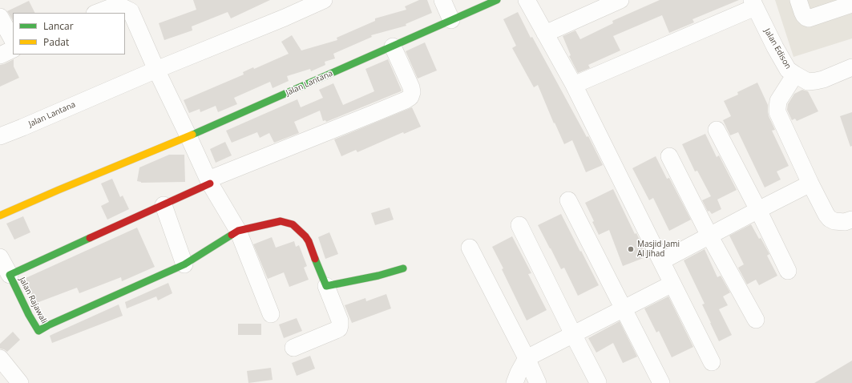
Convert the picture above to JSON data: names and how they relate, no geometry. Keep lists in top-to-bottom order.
{
  "streets": {
    "street": ["Jalan Edison", "Jalan Lantana", "Jalan Rajawali"]
  },
  "places": ["Masjid Jami Al Jihad"],
  "legend": ["Lancar", "Padat"]
}
